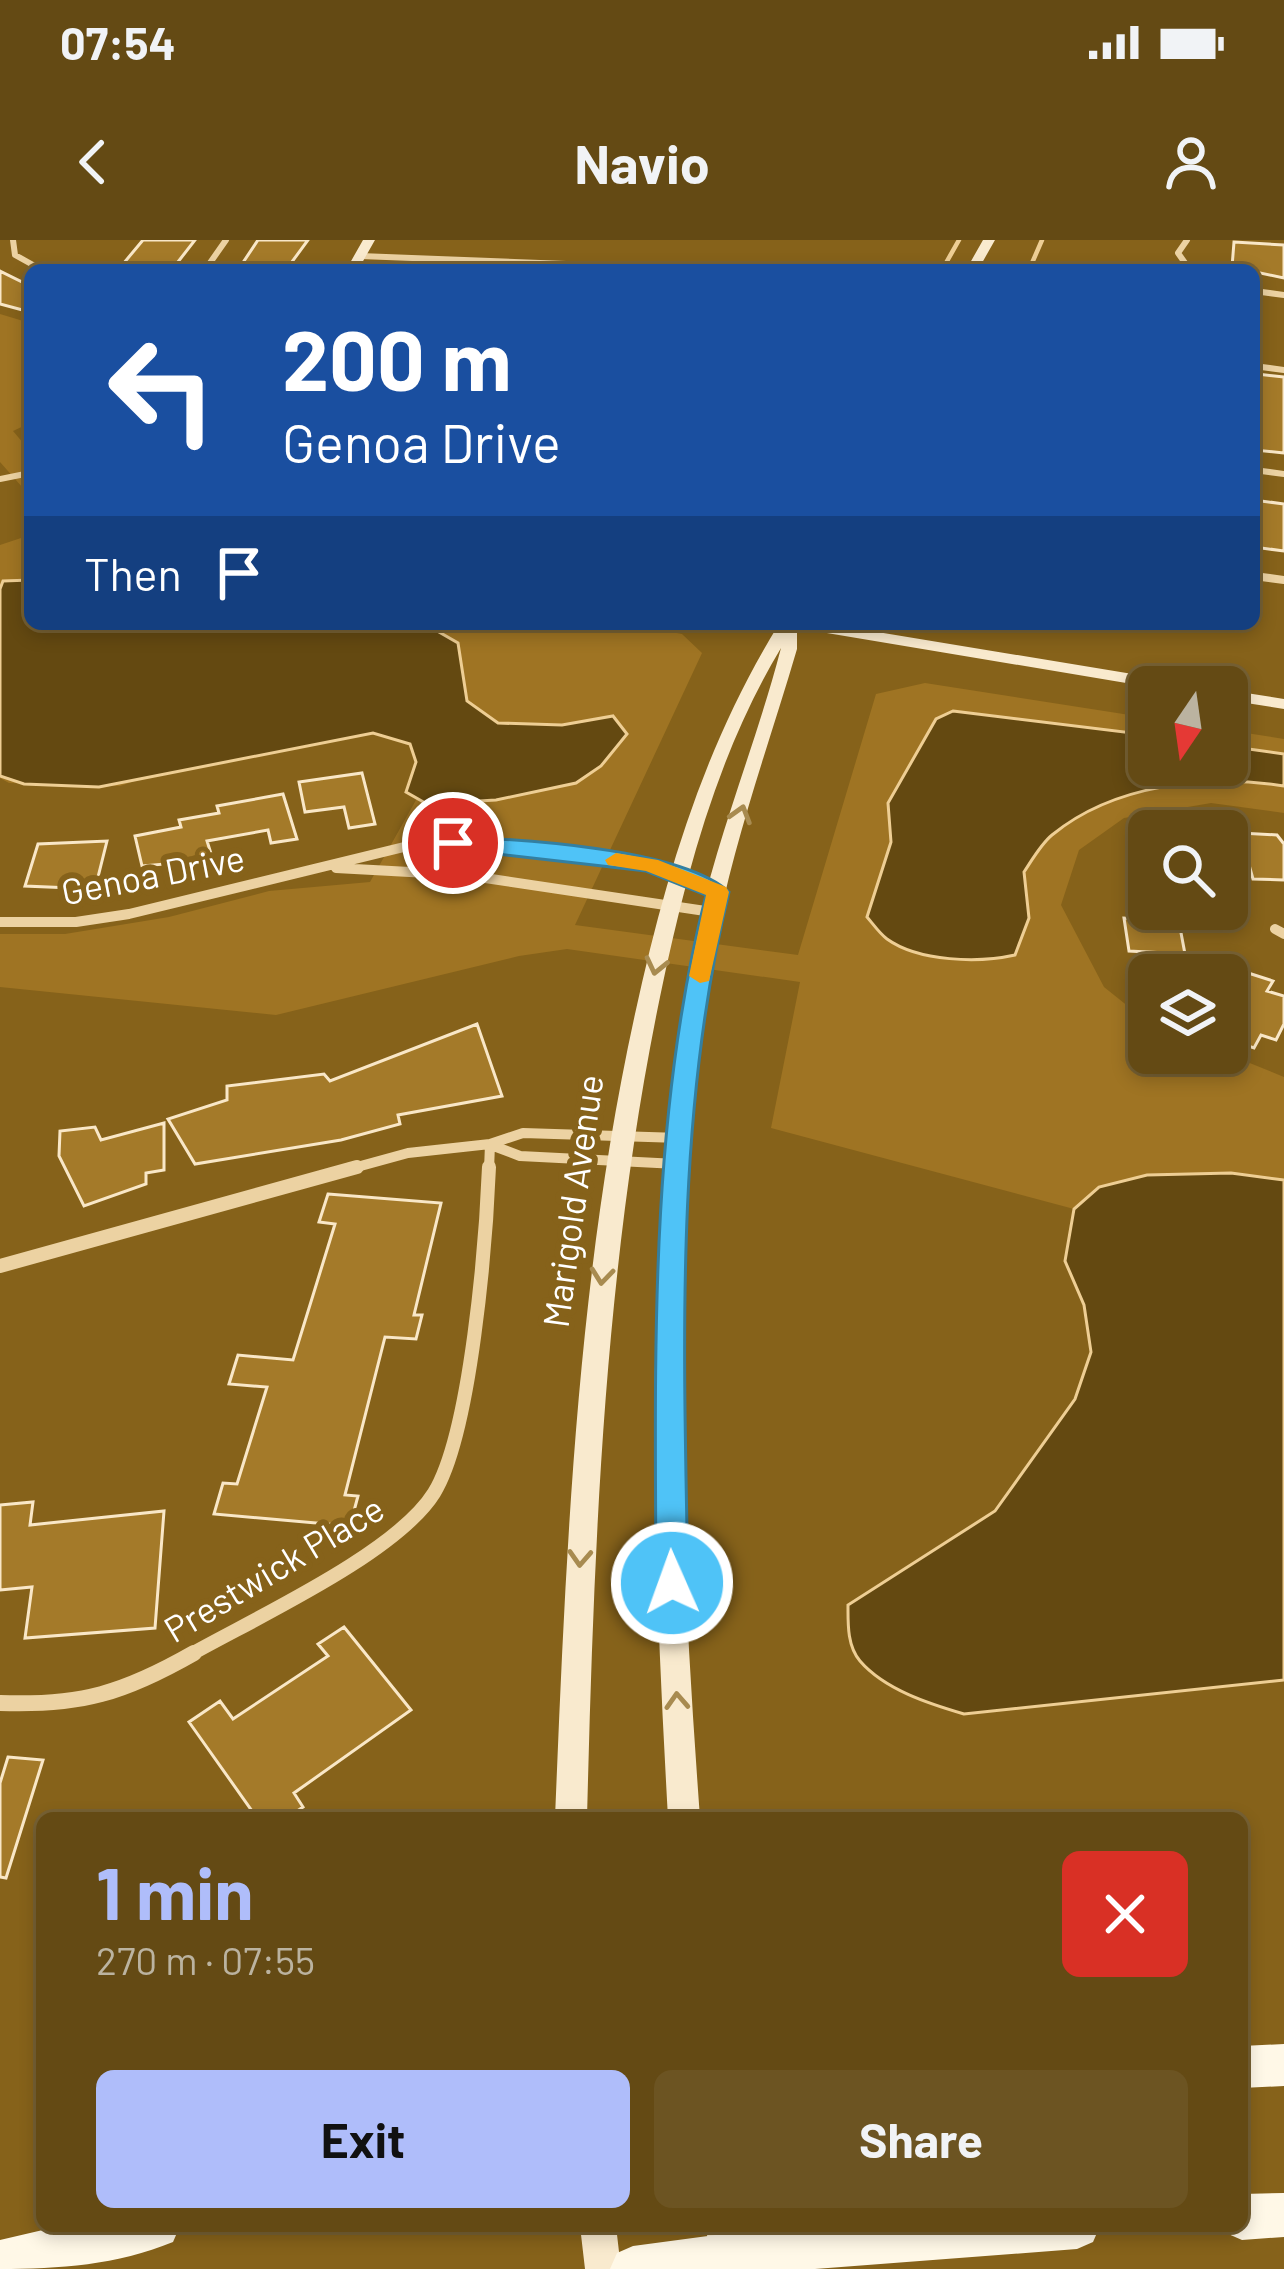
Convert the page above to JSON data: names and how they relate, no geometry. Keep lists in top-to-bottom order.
{
  "streets": {
    "main road": ["Marigold Avenue"],
    "street": ["Genoa Drive", "Prestwick Place"]
  },
  "crossings": [
    ["Genoa Drive", "Marigold Avenue"]
  ],
  "north": "bottom",
  "page": {
    "status": "07:54",
    "header": "Navio",
    "turn": ["200 m", "Genoa Drive"],
    "then": "Then",
    "heading": ["1 min", "270 m · 07:55"],
    "buttons": ["Exit", "Share"]
  }
}
